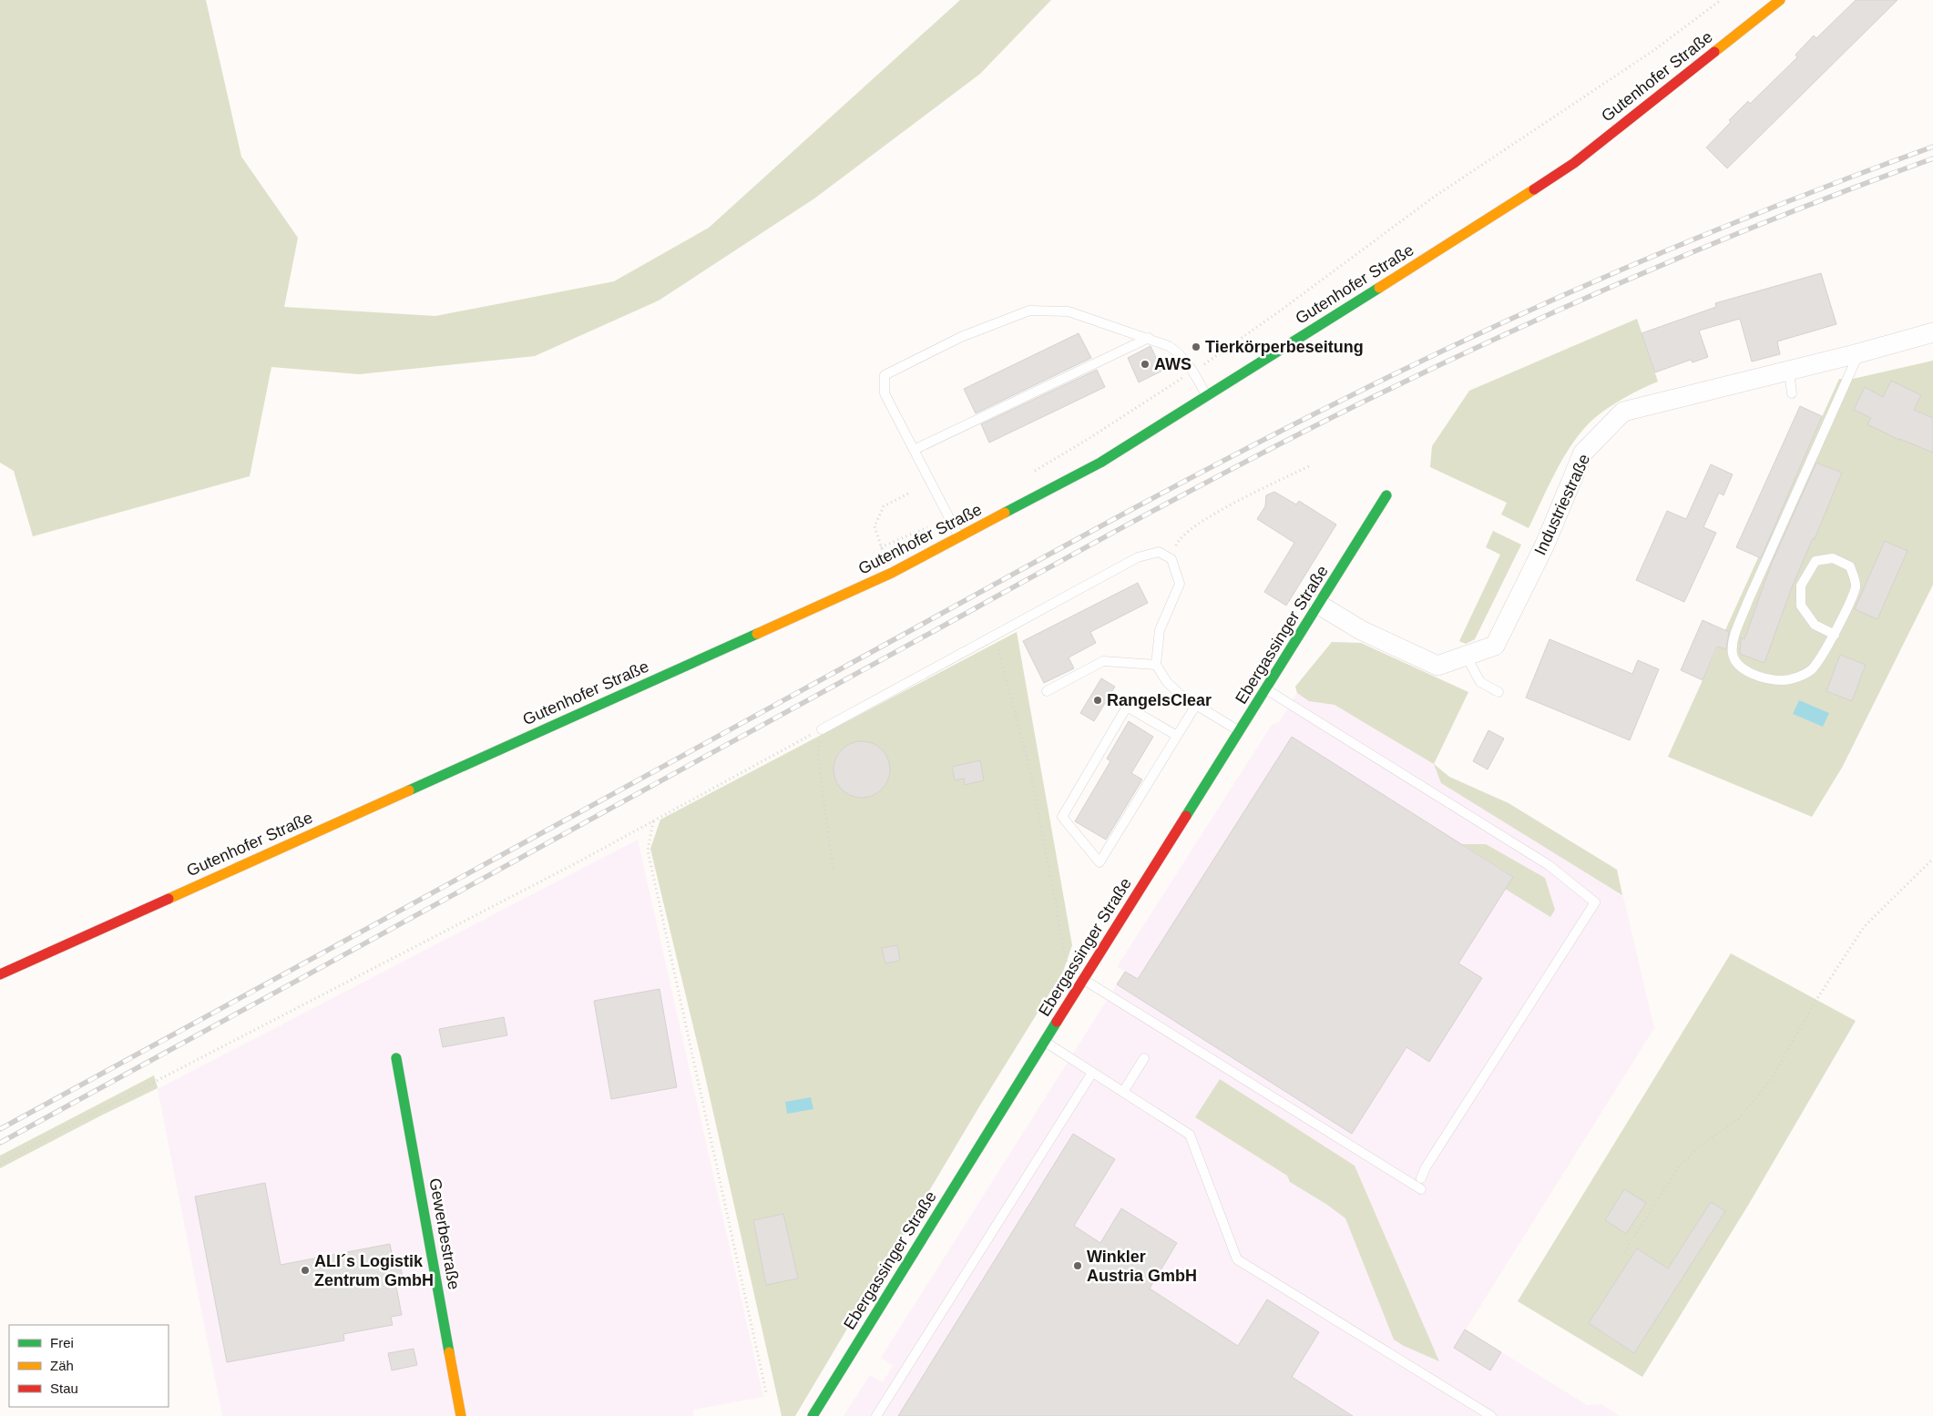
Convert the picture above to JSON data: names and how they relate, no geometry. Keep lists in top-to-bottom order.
{
  "streets": {
    "street": [
      "Gutenhofer Straße",
      "Industriestraße",
      "Ebergassinger Straße",
      "Gewerbestraße"
    ]
  },
  "crossings": [
    ["Industriestraße", "Ebergassinger Straße"]
  ],
  "places": [
    "Tierkörperbeseitung",
    "AWS",
    "RangeIsClear",
    "Winkler Austria GmbH",
    "ALI´s Logistik Zentrum GmbH"
  ],
  "legend": ["Frei", "Zäh", "Stau"]
}
